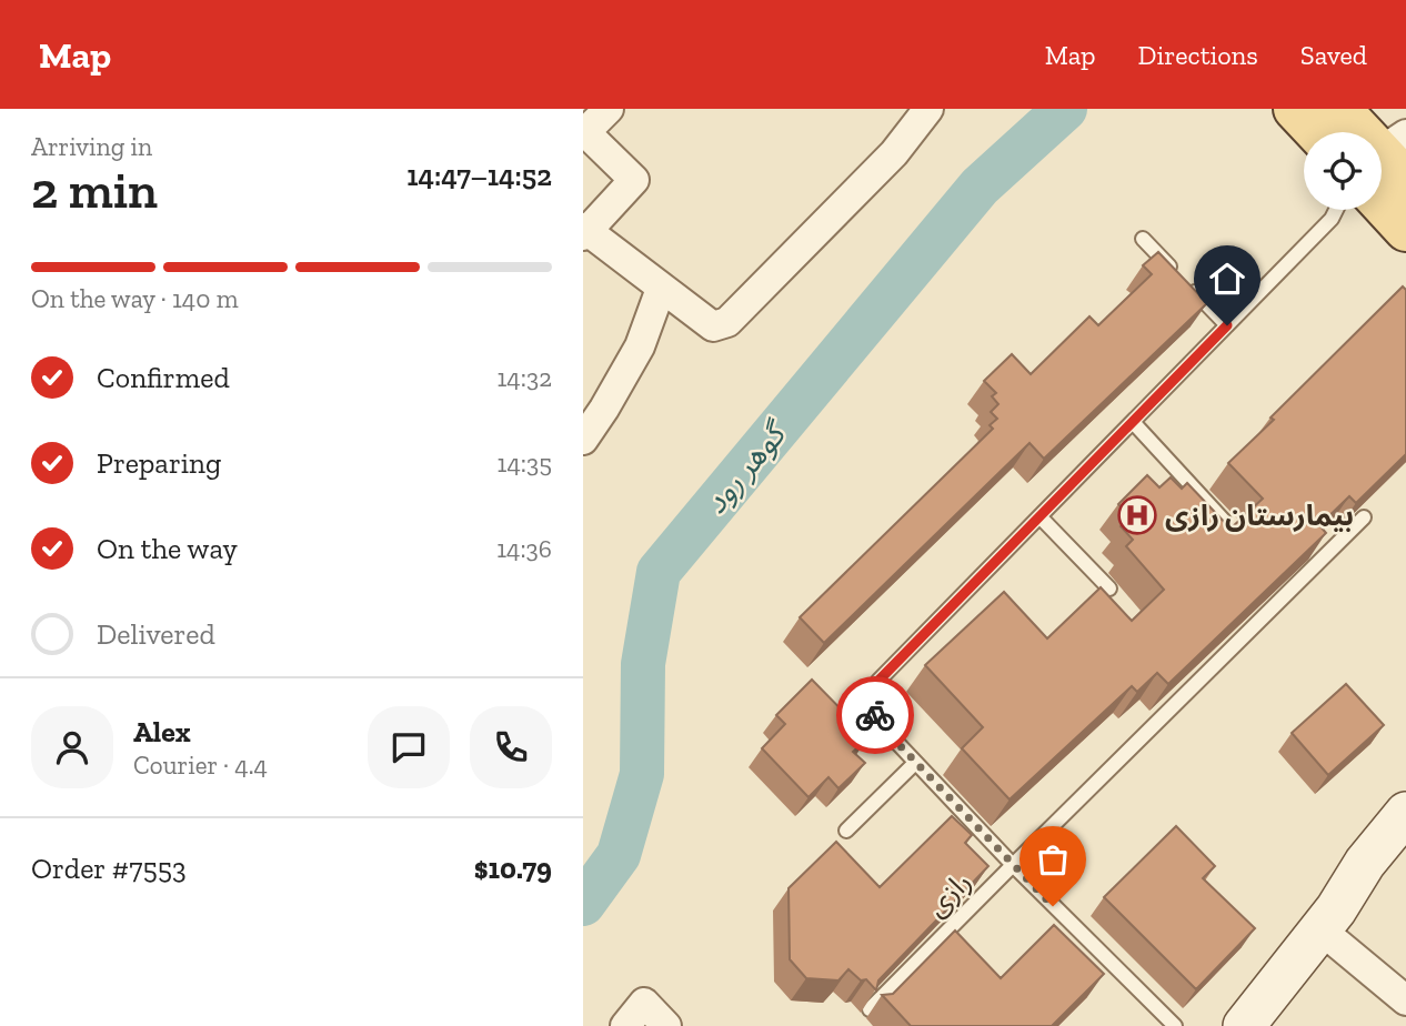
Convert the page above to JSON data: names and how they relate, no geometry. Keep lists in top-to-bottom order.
{
  "streets": {
    "lane": ["رازی"]
  },
  "water": ["گوهر رود"],
  "places": {
    "hospital": ["بیمارستان رازی"]
  },
  "page": {
    "header": "Map",
    "nav": ["Map", "Directions", "Saved"],
    "heading": ["2 min", "Arriving in", "14:47–14:52"],
    "panel": [
      "Alex",
      "Courier · 4.4",
      "Order #7553",
      "$10.79"
    ],
    "bar": "On the way · 140 m",
    "list": [
      ["Confirmed", "14:32"],
      ["Preparing", "14:35"],
      ["On the way", "14:36"],
      "Delivered"
    ]
  }
}
